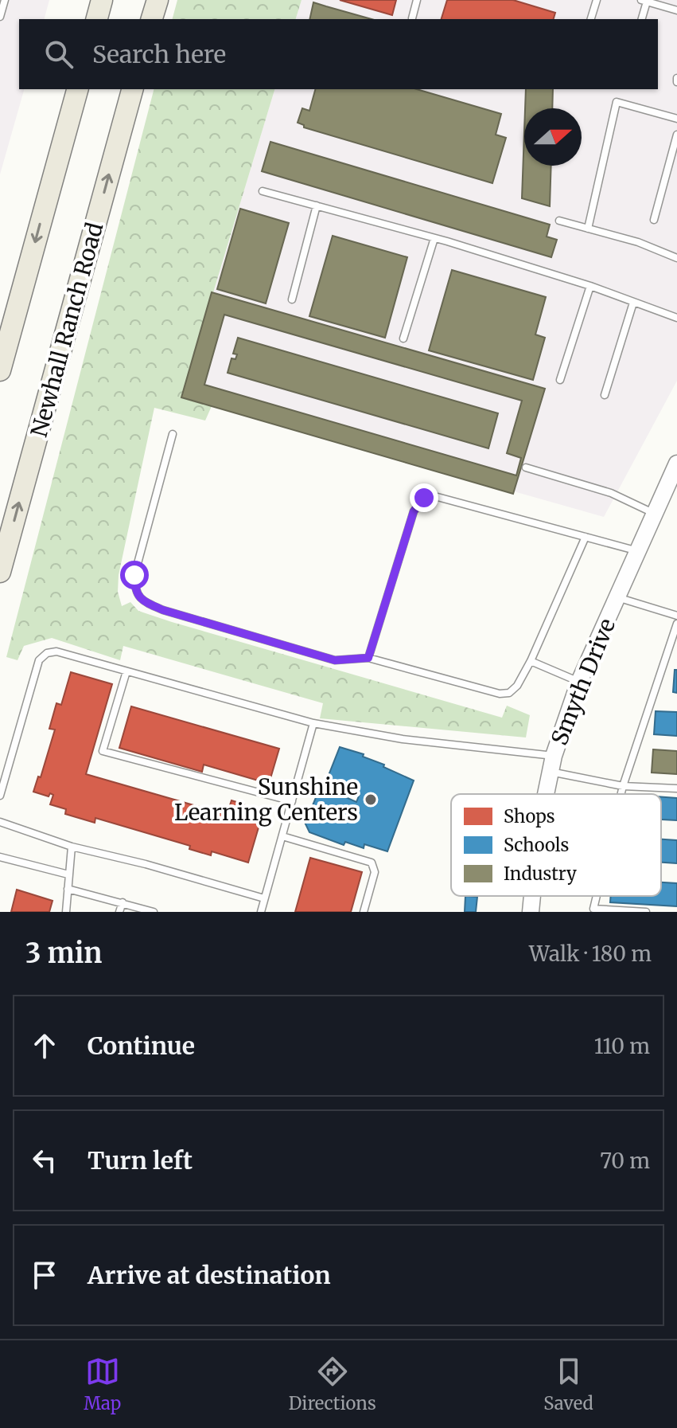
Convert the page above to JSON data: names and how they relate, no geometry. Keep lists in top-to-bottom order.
{
  "streets": {
    "main road": ["Newhall Ranch Road"],
    "street": ["Smyth Drive"]
  },
  "places": ["Sunshine Learning Centers"],
  "legend": ["Shops", "Schools", "Industry"],
  "north": "right",
  "page": {
    "search": "Search here",
    "heading": ["3 min", "Walk · 180 m"],
    "list": [
      ["Continue", "110 m"],
      ["Turn left", "70 m"],
      "Arrive at destination"
    ],
    "nav": ["Map", "Directions", "Saved"]
  }
}
